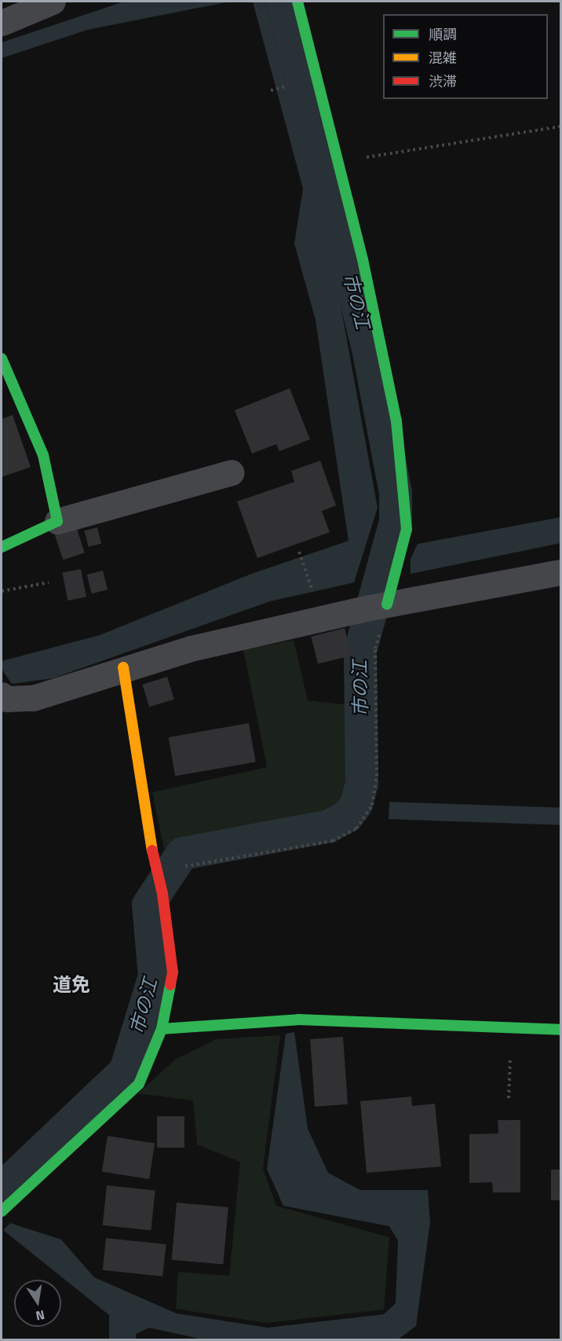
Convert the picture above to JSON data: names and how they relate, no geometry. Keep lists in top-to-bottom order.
{
  "districts": ["道免"],
  "water": ["市の江"],
  "legend": ["順調", "混雑", "渋滞"],
  "north": "bottom"
}
